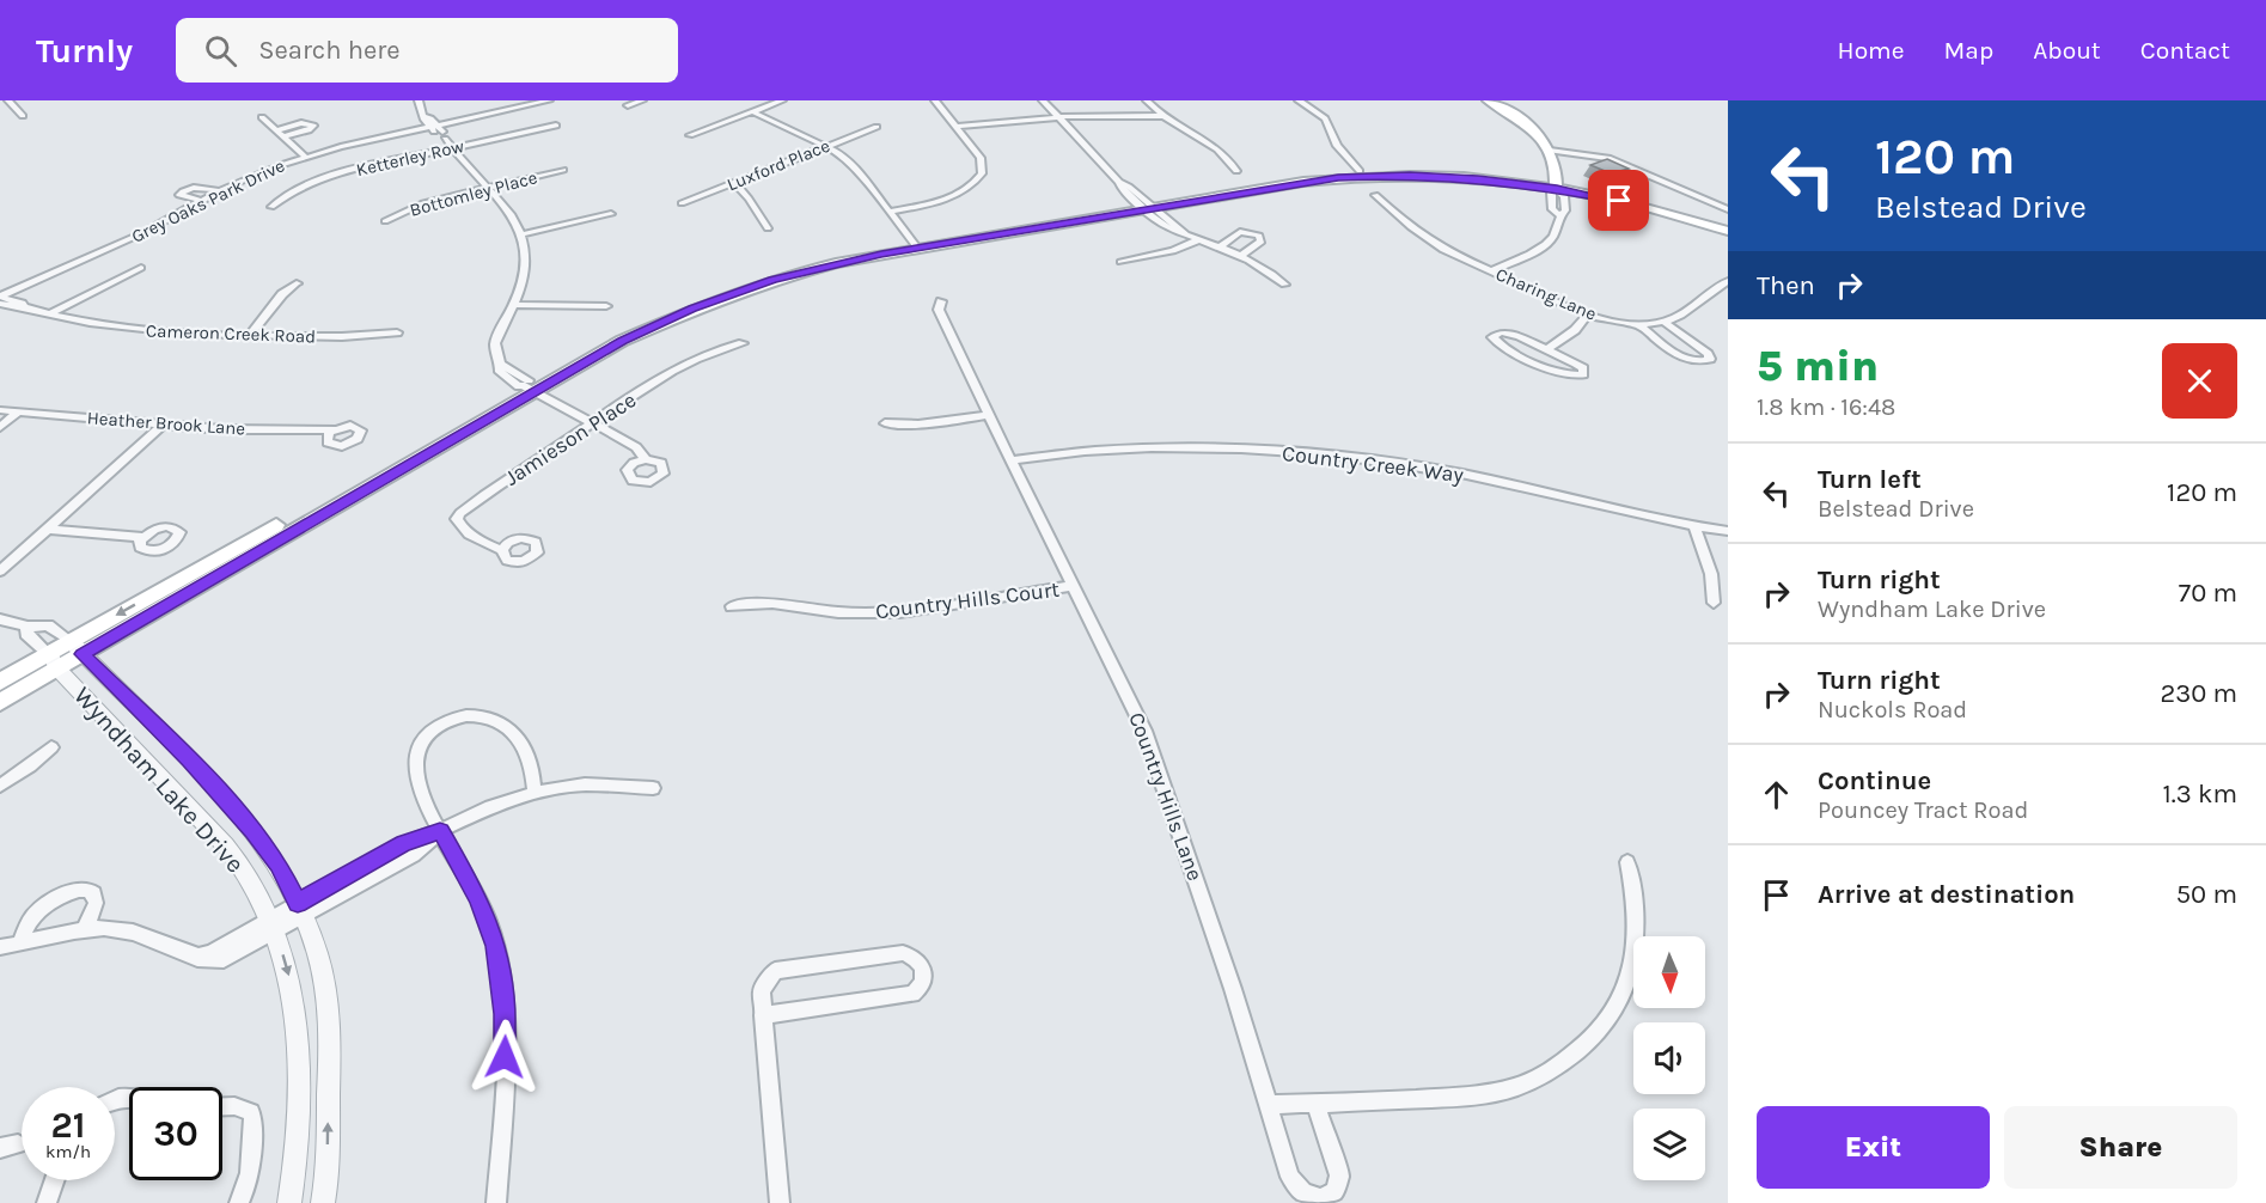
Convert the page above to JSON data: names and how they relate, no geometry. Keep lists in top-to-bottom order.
{
  "streets": {
    "street": [
      "Ketterley Row",
      "Luxford Place",
      "Bottomley Place",
      "Grey Oaks Park Drive",
      "Charing Lane",
      "Cameron Creek Road",
      "Heather Brook Lane",
      "Jamieson Place",
      "Country Creek Way",
      "Country Hills Court",
      "Wyndham Lake Drive",
      "Country Hills Lane"
    ]
  },
  "crossings": [
    ["Grey Oaks Park Drive", "Cameron Creek Road"],
    ["Country Creek Way", "Country Hills Lane"],
    ["Country Hills Court", "Country Hills Lane"]
  ],
  "north": "bottom",
  "page": {
    "header": "Turnly",
    "search": "Search here",
    "nav": [
      "Home",
      "Map",
      "About",
      "Contact"
    ],
    "turn": ["120 m", "Belstead Drive"],
    "then": "Then",
    "heading": ["5 min", "1.8 km · 16:48"],
    "list": [
      {
        "name": "Turn left",
        "note": "Belstead Drive",
        "value": "120 m"
      },
      {
        "name": "Turn right",
        "note": "Wyndham Lake Drive",
        "value": "70 m"
      },
      {
        "name": "Turn right",
        "note": "Nuckols Road",
        "value": "230 m"
      },
      {
        "name": "Continue",
        "note": "Pouncey Tract Road",
        "value": "1.3 km"
      },
      {
        "name": "Arrive at destination",
        "value": "50 m"
      }
    ],
    "speed": "21 km/h",
    "limit": "30",
    "buttons": ["Exit", "Share"]
  }
}
